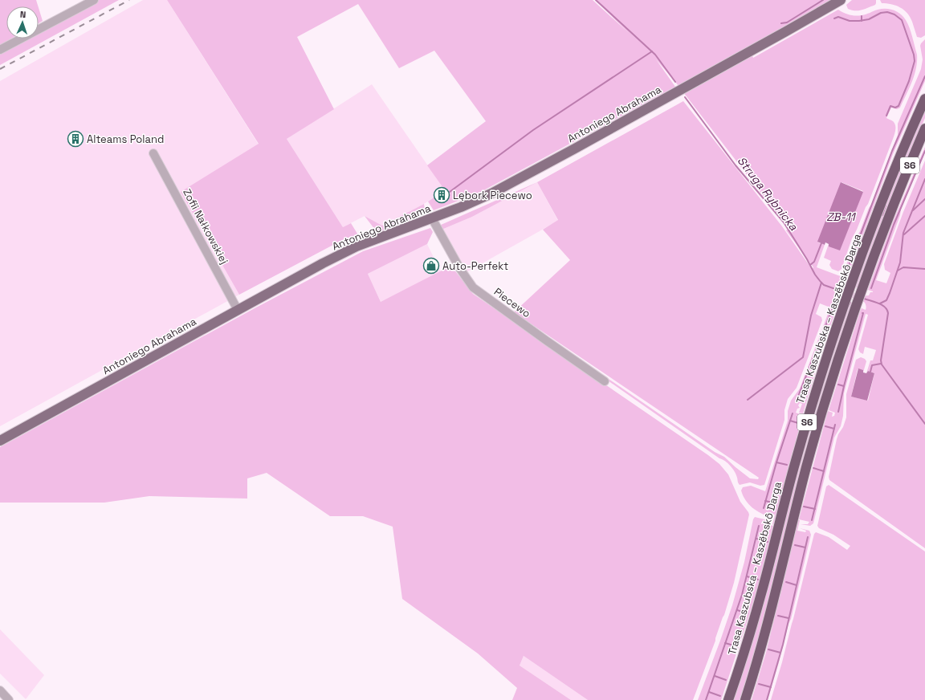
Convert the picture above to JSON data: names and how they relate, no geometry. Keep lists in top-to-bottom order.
{
  "streets": {
    "highway": ["S6", "Trasa Kaszubska – Kaszëbskô Darga"],
    "main road": ["Antoniego Abrahama"],
    "street": ["Zofii Nałkowskiej", "Piecewo"]
  },
  "crossings": [
    ["Antoniego Abrahama", "Zofii Nałkowskiej"],
    ["Antoniego Abrahama", "Piecewo"]
  ],
  "water": ["Struga Rybnicka", "ZB-11"],
  "places": {
    "building": ["Alteams Poland", "Lębork Piecewo"],
    "shop": ["Auto-Perfekt"]
  },
  "north": "top"
}
